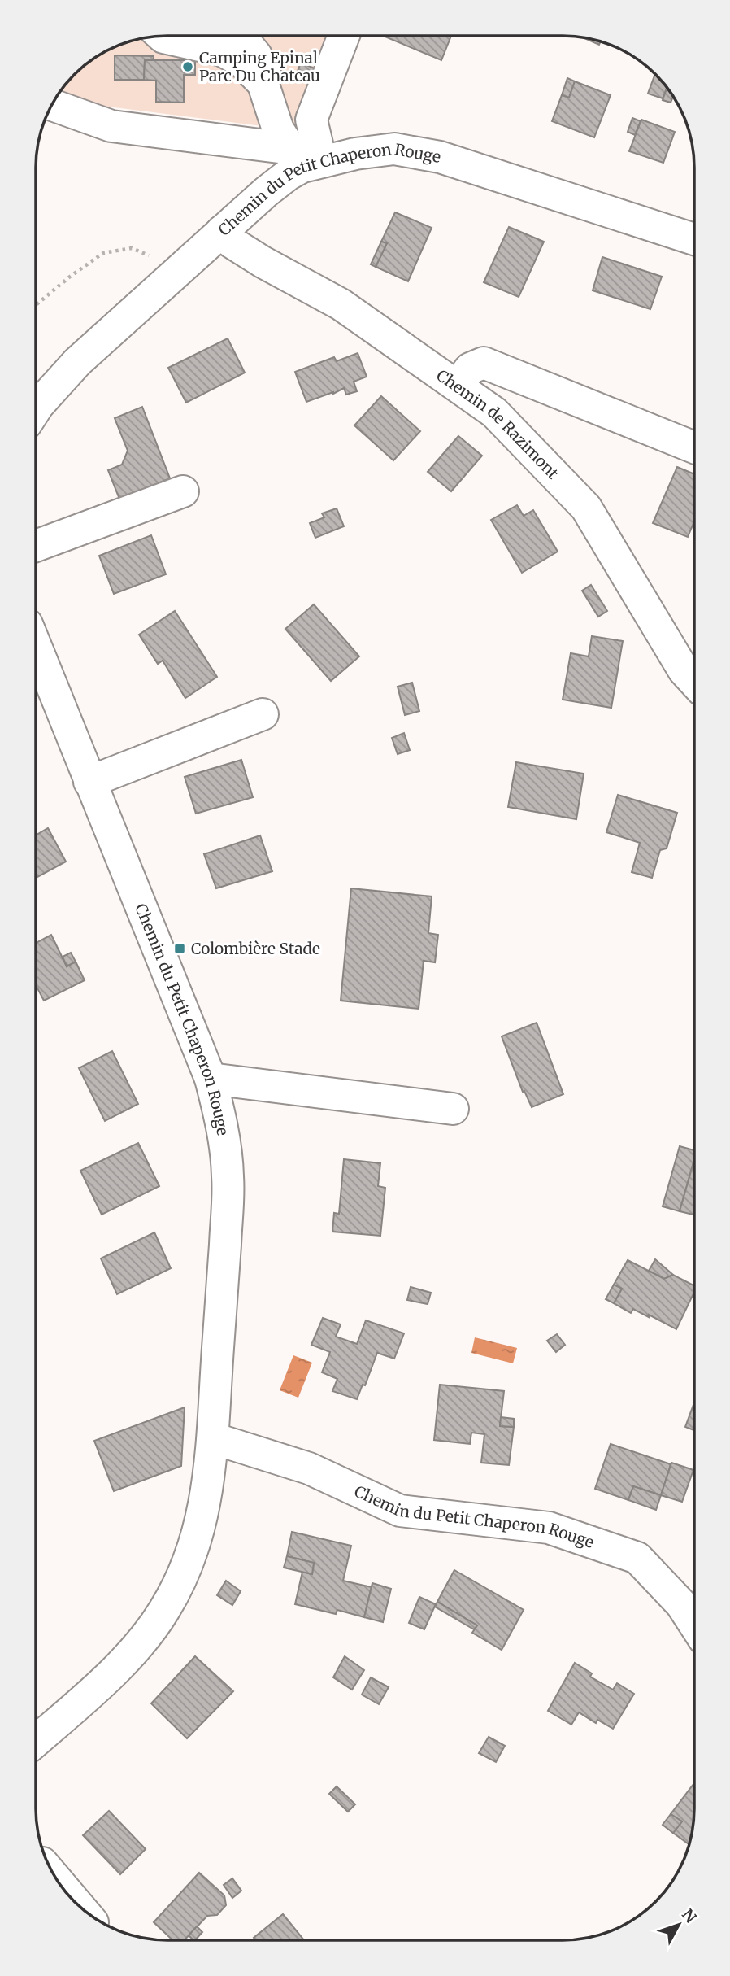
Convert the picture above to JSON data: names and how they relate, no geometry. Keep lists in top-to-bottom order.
{
  "streets": {
    "street": ["Chemin du Petit Chaperon Rouge", "Chemin de Razimont"]
  },
  "crossings": [
    ["Chemin du Petit Chaperon Rouge", "Chemin de Razimont"]
  ],
  "places": {
    "other": ["Camping Epinal Parc Du Chateau"],
    "transit": ["Colombière Stade"]
  },
  "north": "top right"
}
